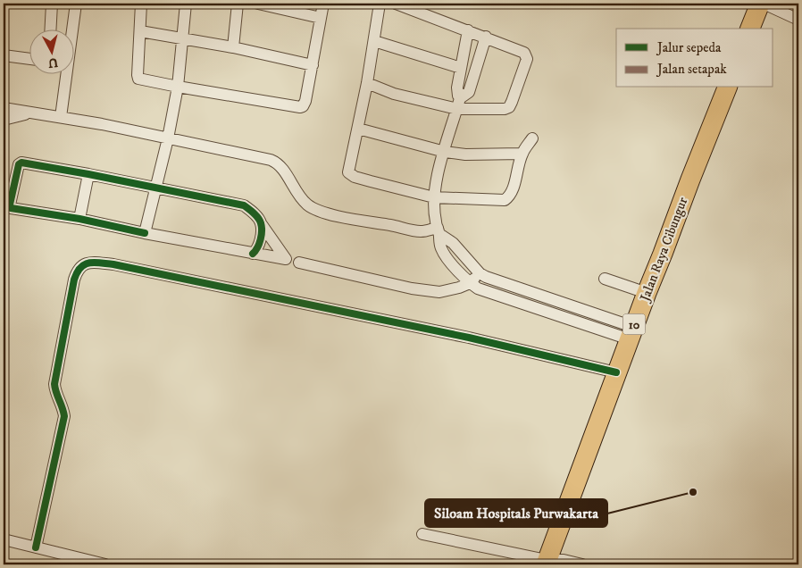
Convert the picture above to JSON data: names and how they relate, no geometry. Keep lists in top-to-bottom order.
{
  "streets": {
    "highway": ["Jalan Raya Cibungur", "10"]
  },
  "places": ["Siloam Hospitals Purwakarta"],
  "legend": ["Jalur sepeda", "Jalan setapak"],
  "north": "bottom"
}
